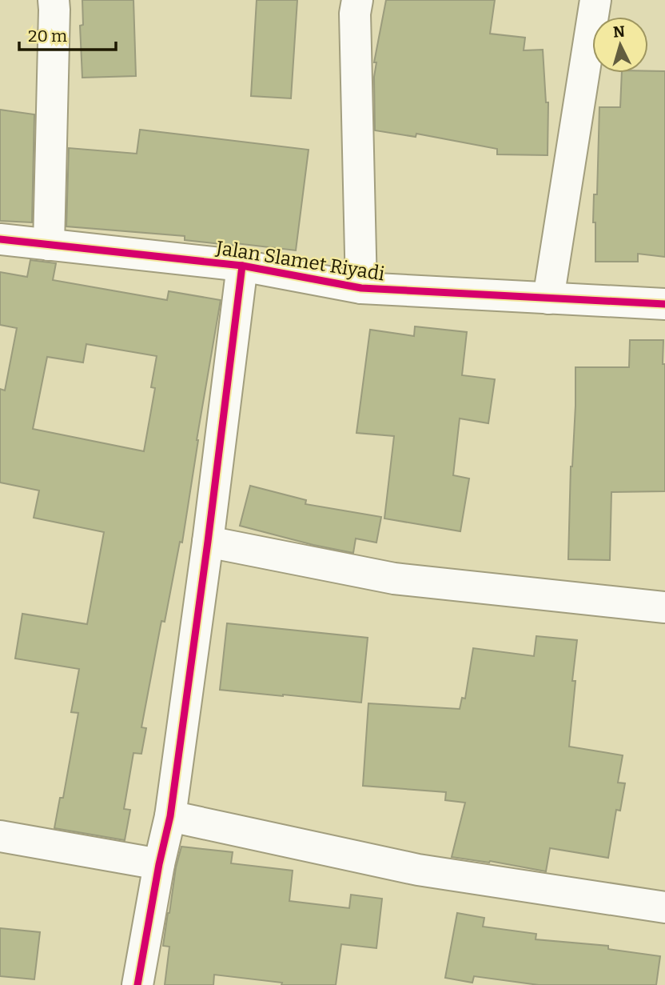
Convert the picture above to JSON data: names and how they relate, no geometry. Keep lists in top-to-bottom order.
{
  "streets": {
    "street": ["Jalan Slamet Riyadi"]
  },
  "scale_bar": "20 m",
  "north": "top"
}
